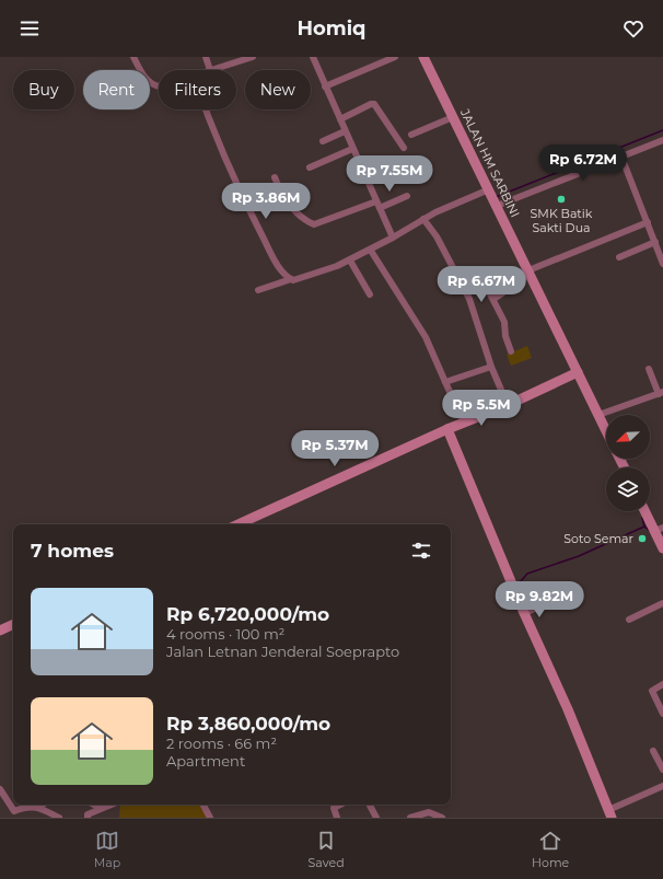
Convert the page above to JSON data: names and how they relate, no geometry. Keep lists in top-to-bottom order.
{
  "streets": {
    "street": ["JALAN HM SARBINI"]
  },
  "places": ["SMK Batik Sakti Dua", "Soto Semar"],
  "north": "bottom left",
  "page": {
    "header": "Homiq",
    "chip": [
      "Buy",
      "Rent",
      "Filters",
      "New"
    ],
    "price": [
      "Rp 6.72M",
      "Rp 7.55M",
      "Rp 3.86M",
      "Rp 6.67M",
      "Rp 5.5M",
      "Rp 5.37M",
      "Rp 9.82M"
    ],
    "heading": "7 homes",
    "list": [
      {
        "name": "Rp 6,720,000/mo",
        "note": "4 rooms · 100 m² · Jalan Letnan Jenderal Soeprapto"
      },
      {
        "name": "Rp 3,860,000/mo",
        "note": "2 rooms · 66 m² · Apartment"
      }
    ],
    "tabs": ["Map", "Saved", "Home"]
  }
}
